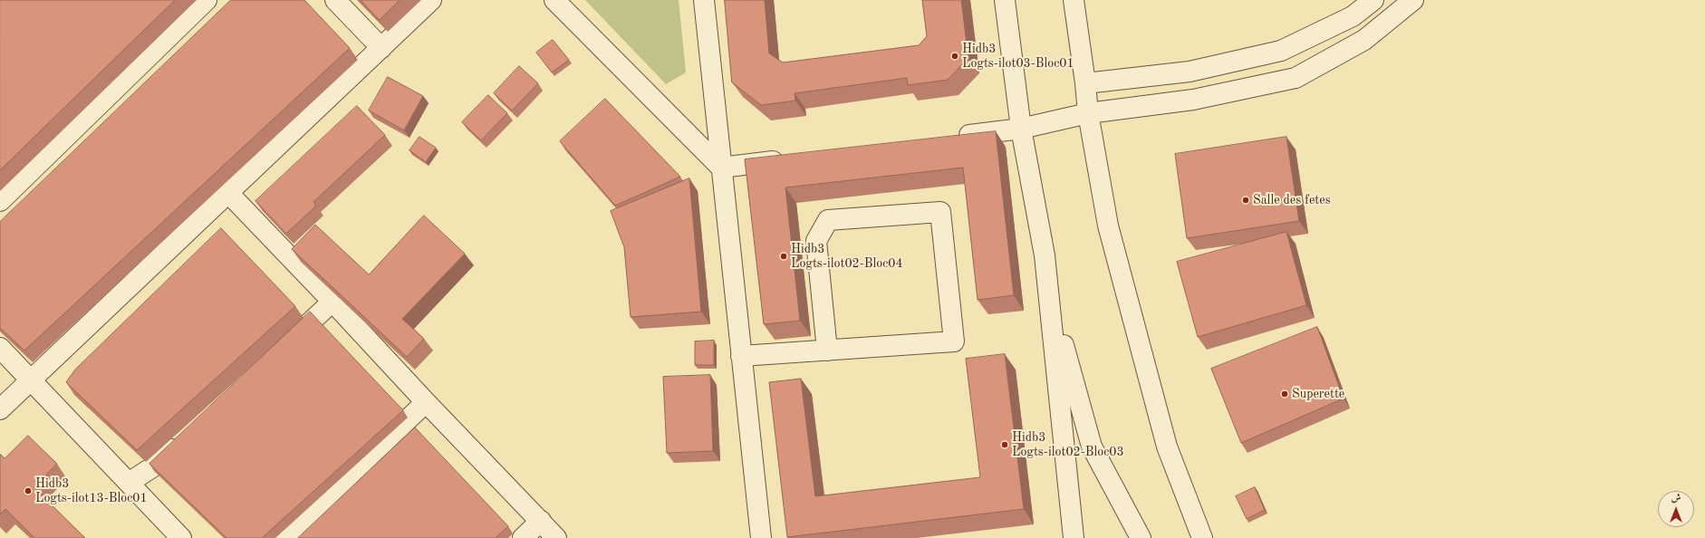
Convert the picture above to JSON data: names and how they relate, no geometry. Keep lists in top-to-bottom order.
{
  "places": [
    "Hidb3 Logts-ilot03-Bloc01",
    "Salle des fetes",
    "Hidb3 Logts-ilot02-Bloc04",
    "Superette",
    "Hidb3 Logts-ilot02-Bloc03",
    "Hidb3 Logts-ilot13-Bloc01"
  ],
  "north": "top"
}
